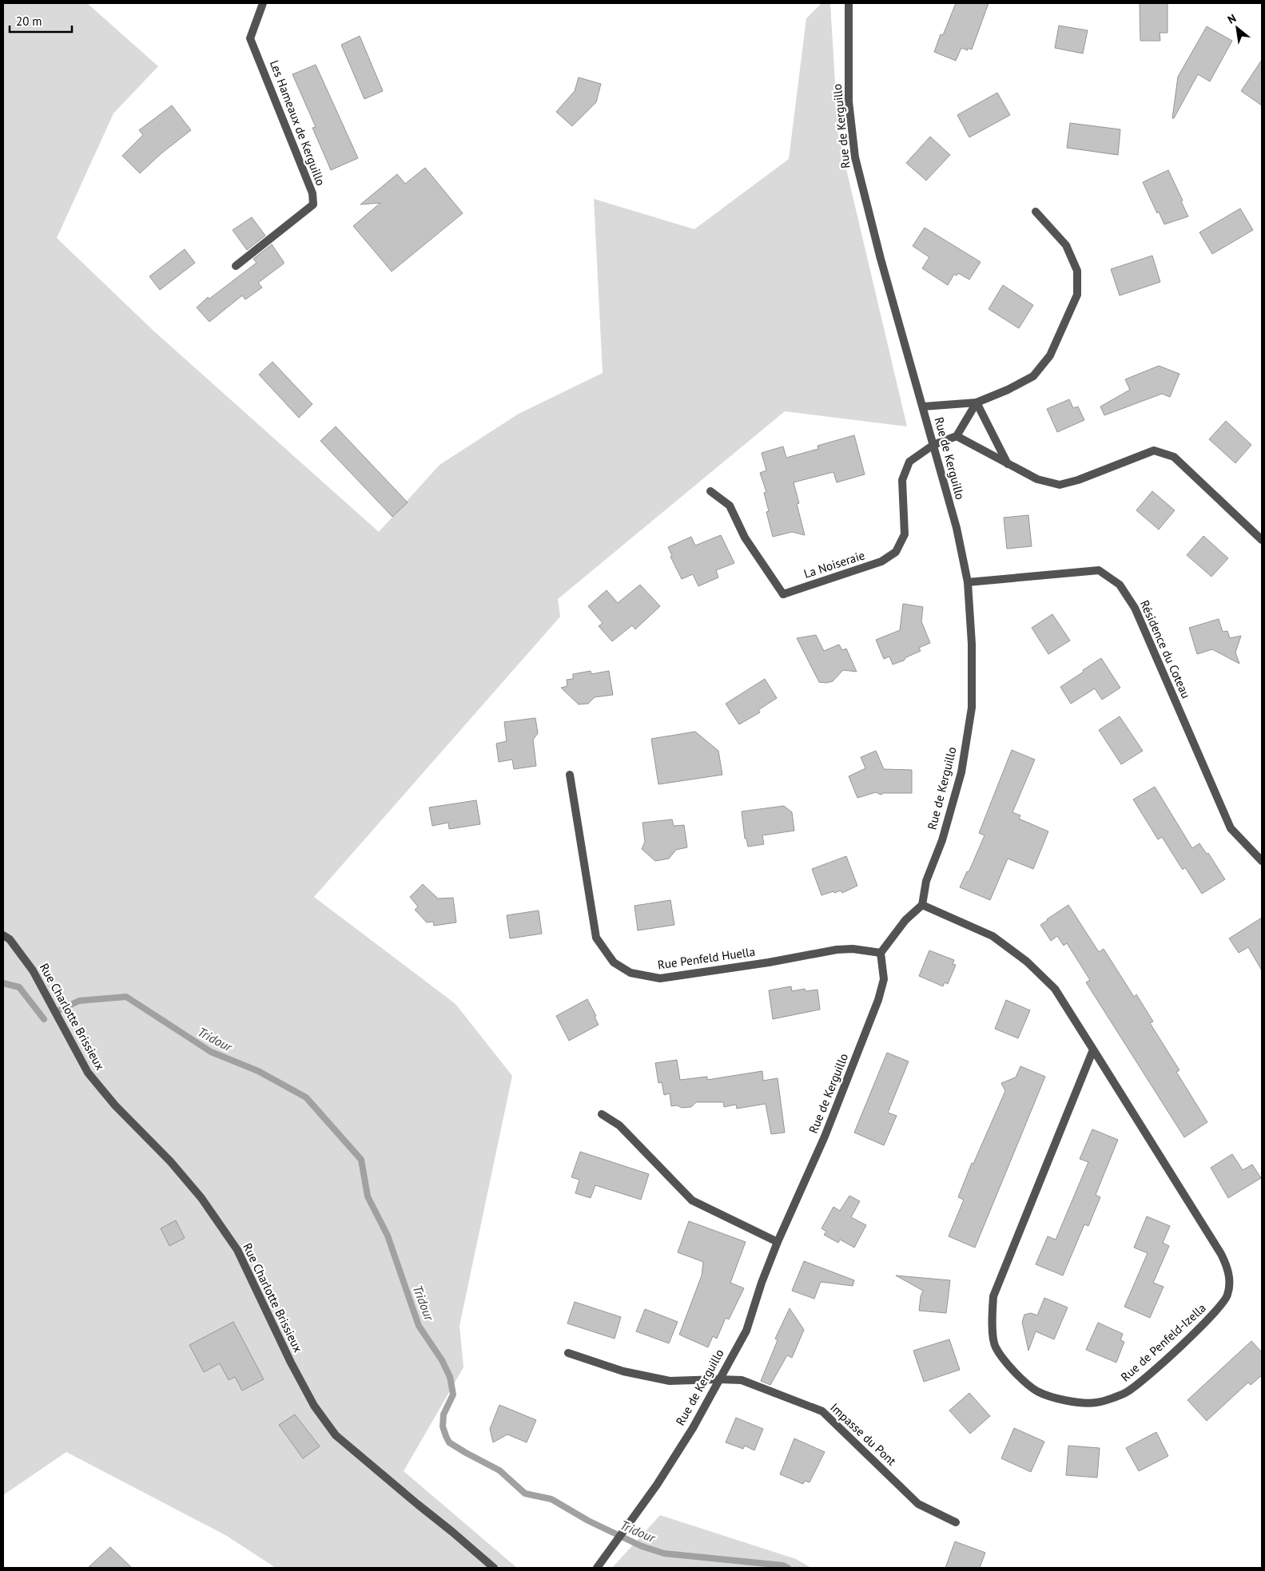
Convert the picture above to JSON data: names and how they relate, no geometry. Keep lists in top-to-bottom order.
{
  "streets": {
    "street": [
      "Les Hameaux de Kerguillo",
      "Rue de Kerguillo",
      "La Noiseraie",
      "Résidence du Coteau",
      "Rue Penfeld Huella",
      "Rue Charlotte Brissieux",
      "Rue de Penfeld-Izella",
      "Impasse du Pont"
    ]
  },
  "crossings": [
    ["Rue de Kerguillo", "La Noiseraie"],
    ["Rue de Kerguillo", "Résidence du Coteau"],
    ["Rue de Kerguillo", "Rue Penfeld Huella"],
    ["Rue de Kerguillo", "Rue de Penfeld-Izella"],
    ["Rue de Kerguillo", "Impasse du Pont"]
  ],
  "water": ["Tridour"],
  "scale_bar": "20 m",
  "north": "top left"
}
